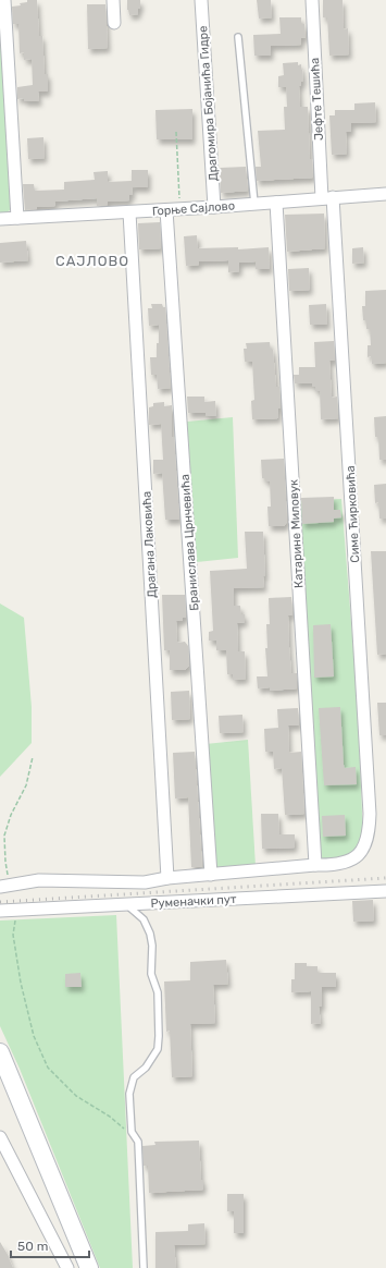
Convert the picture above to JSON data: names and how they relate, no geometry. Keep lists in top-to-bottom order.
{
  "streets": {
    "street": [
      "Јефте Тешића",
      "Драгомира Бојанића Гидре",
      "Горње Сајлово",
      "Симе Ћирковића",
      "Катарине Миловук",
      "Бранислава Црнчевића",
      "Драгана Лаковића",
      "Руменачки пут"
    ]
  },
  "crossings": [
    ["Јефте Тешића", "Горње Сајлово"],
    ["Јефте Тешића", "Симе Ћирковића"],
    ["Драгомира Бојанића Гидре", "Горње Сајлово"],
    ["Горње Сајлово", "Симе Ћирковића"],
    ["Горње Сајлово", "Катарине Миловук"],
    ["Горње Сајлово", "Бранислава Црнчевића"],
    ["Горње Сајлово", "Драгана Лаковића"],
    ["Симе Ћирковића", "Катарине Миловук"],
    ["Симе Ћирковића", "Бранислава Црнчевића"],
    ["Симе Ћирковића", "Драгана Лаковића"]
  ],
  "districts": ["САЈЛОВО"],
  "scale_bar": "50 m"
}
